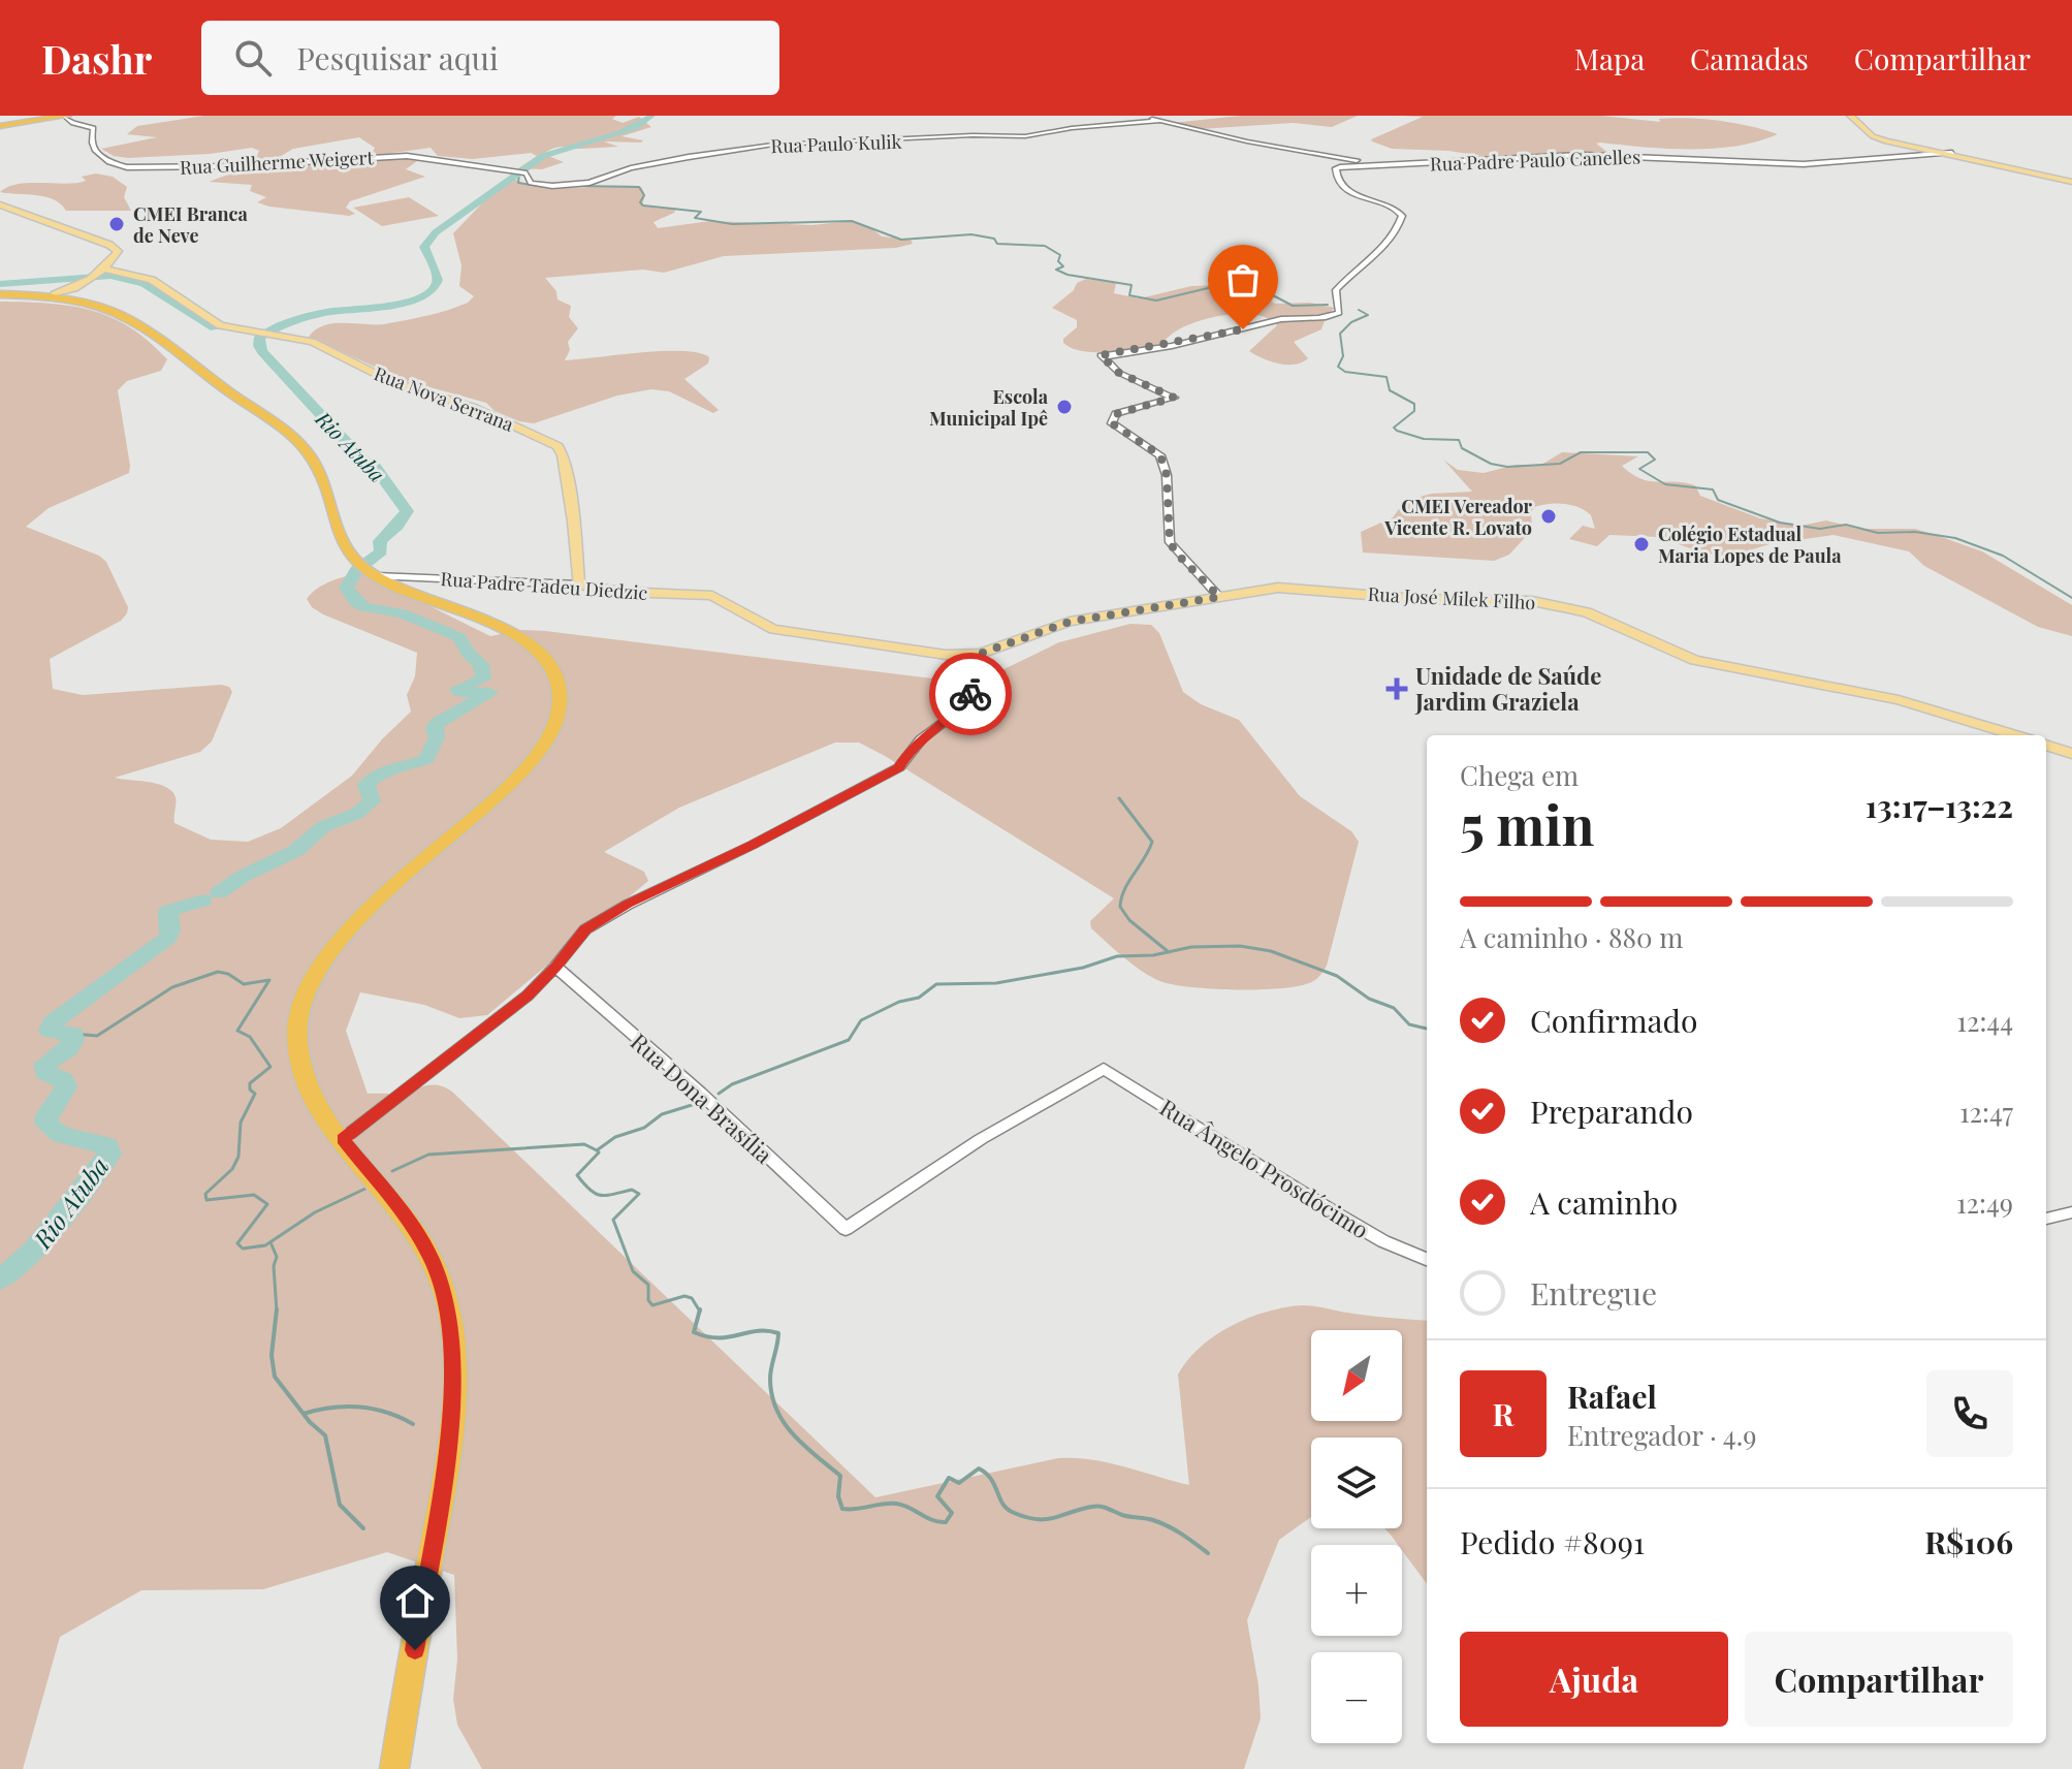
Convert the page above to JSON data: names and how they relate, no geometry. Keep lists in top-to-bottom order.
{
  "streets": {
    "main road": ["Rua Nova Serrana", "Rua Padre Tadeu Diedzic", "Rua José Milek Filho"],
    "street": [
      "Rua Paulo Kulik",
      "Rua Padre Paulo Canelles",
      "Rua Guilherme Weigert",
      "Rua Dona Brasília",
      "Rua Ângelo Prosdócimo"
    ]
  },
  "crossings": [
    ["Rua Paulo Kulik", "Rua Guilherme Weigert"],
    ["Rua Padre Paulo Canelles", "Rua José Milek Filho"],
    ["Rua Nova Serrana", "Rua Padre Tadeu Diedzic"],
    ["Rua Padre Tadeu Diedzic", "Rua José Milek Filho"],
    ["Rua Dona Brasília", "Rua Ângelo Prosdócimo"]
  ],
  "water": ["Rio Atuba"],
  "places": {
    "other": [
      "CMEI Branca de Neve",
      "Escola Municipal Ipê",
      "CMEI Vereador Vicente R. Lovato",
      "Colégio Estadual Maria Lopes de Paula"
    ],
    "health": ["Unidade de Saúde Jardim Graziela"]
  },
  "north": "bottom left",
  "page": {
    "header": "Dashr",
    "search": "Pesquisar aqui",
    "nav": ["Mapa", "Camadas", "Compartilhar"],
    "heading": ["5 min", "Chega em", "13:17–13:22"],
    "panel": [
      "Rafael",
      "Entregador · 4.9",
      "Pedido #8091",
      "R$106"
    ],
    "bar": "A caminho · 880 m",
    "list": [
      ["Confirmado", "12:44"],
      ["Preparando", "12:47"],
      ["A caminho", "12:49"],
      "Entregue"
    ],
    "map_buttons": ["+", "−"],
    "round": "R",
    "buttons": ["Ajuda", "Compartilhar"]
  }
}
